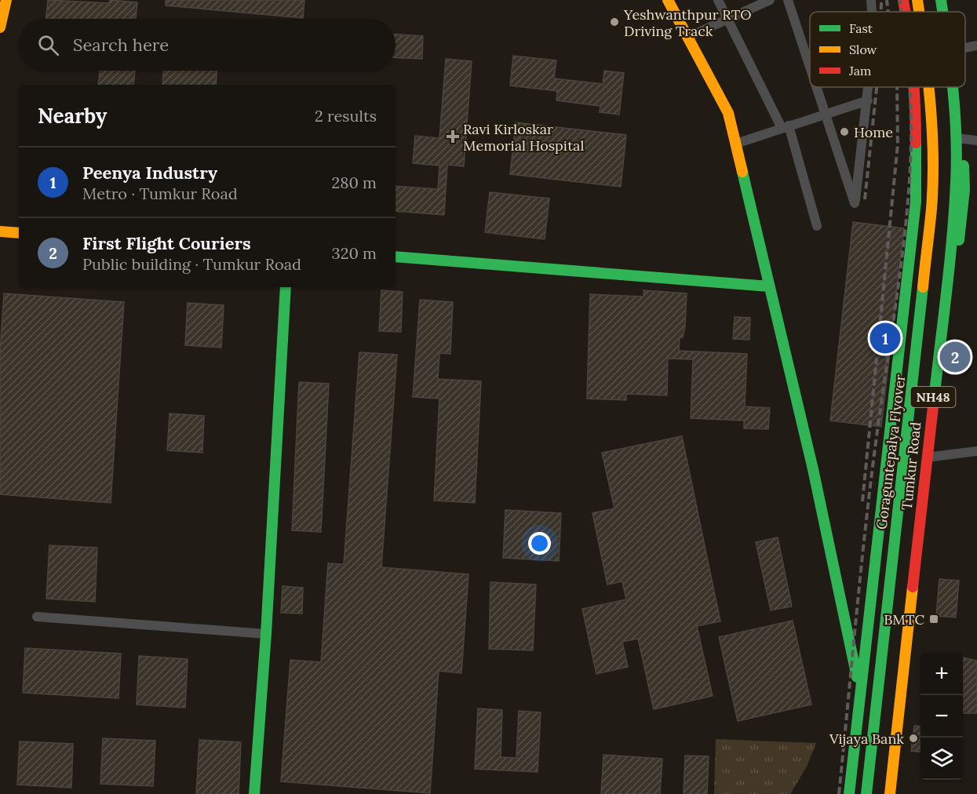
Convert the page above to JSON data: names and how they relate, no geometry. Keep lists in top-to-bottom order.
{
  "streets": {
    "main road": ["NH48", "Goraguntepalya Flyover", "Tumkur Road"]
  },
  "places": {
    "other": ["Yeshwanthpur RTO Driving Track", "Home", "Vijaya Bank"],
    "health": ["Ravi Kirloskar Memorial Hospital"],
    "transit": ["BMTC"]
  },
  "legend": ["Fast", "Slow", "Jam"],
  "page": {
    "search": "Search here",
    "heading": ["Nearby", "2 results"],
    "list": [
      {
        "mark": "1",
        "name": "Peenya Industry",
        "note": "Metro · Tumkur Road",
        "value": "280 m"
      },
      {
        "mark": "2",
        "name": "First Flight Couriers",
        "note": "Public building · Tumkur Road",
        "value": "320 m"
      }
    ],
    "pins": ["1", "2"],
    "map_buttons": ["+", "−"]
  }
}
